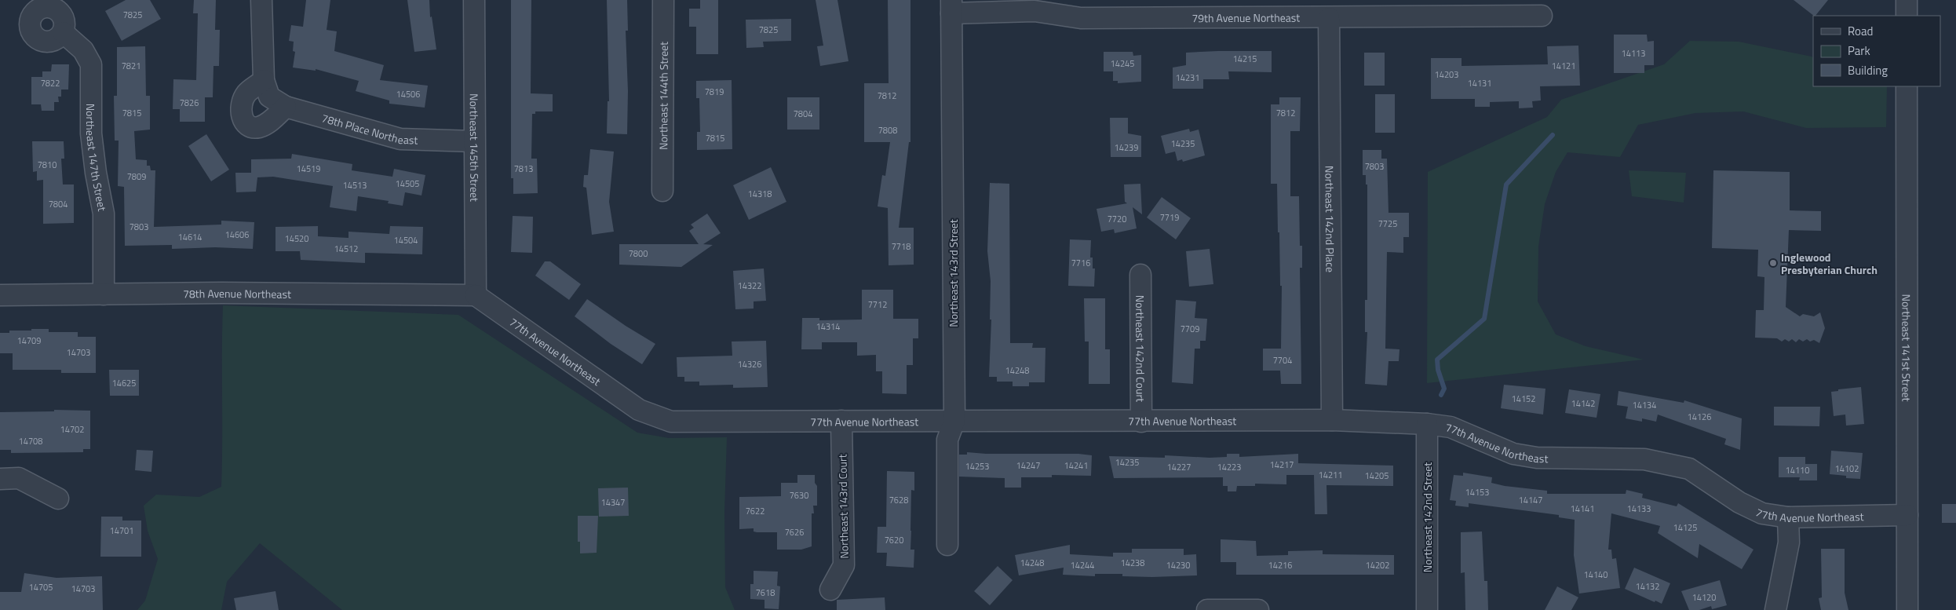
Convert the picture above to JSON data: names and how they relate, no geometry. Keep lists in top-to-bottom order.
{
  "streets": {
    "street": [
      "79th Avenue Northeast",
      "Northeast 144th Street",
      "78th Place Northeast",
      "Northeast 145th Street",
      "Northeast 147th Street",
      "Northeast 142nd Place",
      "Northeast 143rd Street",
      "78th Avenue Northeast",
      "Northeast 141st Street",
      "Northeast 142nd Court",
      "77th Avenue Northeast",
      "Northeast 143rd Court",
      "Northeast 142nd Street"
    ]
  },
  "crossings": [
    ["79th Avenue Northeast", "Northeast 142nd Place"],
    ["79th Avenue Northeast", "Northeast 143rd Street"],
    ["78th Place Northeast", "Northeast 145th Street"],
    ["Northeast 145th Street", "78th Avenue Northeast"],
    ["Northeast 145th Street", "77th Avenue Northeast"],
    ["Northeast 147th Street", "78th Avenue Northeast"],
    ["Northeast 142nd Place", "77th Avenue Northeast"],
    ["Northeast 143rd Street", "77th Avenue Northeast"],
    ["78th Avenue Northeast", "77th Avenue Northeast"],
    ["Northeast 141st Street", "77th Avenue Northeast"],
    ["Northeast 142nd Court", "77th Avenue Northeast"],
    ["77th Avenue Northeast", "Northeast 143rd Court"],
    ["77th Avenue Northeast", "Northeast 142nd Street"]
  ],
  "places": ["Inglewood Presbyterian Church"],
  "house_numbers": [
    "7825",
    "7825",
    "14113",
    "14215",
    "14245",
    "7821",
    "14121",
    "14203",
    "14231",
    "7822",
    "14131",
    "7819",
    "14506",
    "7812",
    "7826",
    "7815",
    "7812",
    "7804",
    "7808",
    "7815",
    "14235",
    "14239",
    "7810",
    "7803",
    "14519",
    "7813",
    "7809",
    "14505",
    "14513",
    "14318",
    "7804",
    "7719",
    "7720",
    "7725",
    "7803",
    "14606",
    "14614",
    "14520",
    "14504",
    "7718",
    "14512",
    "7800",
    "7716",
    "14322",
    "7712",
    "14314",
    "7709",
    "14709",
    "14703",
    "7704",
    "14326",
    "14248",
    "14625",
    "14152",
    "14142",
    "14134",
    "14126",
    "14702",
    "14708",
    "14235",
    "14217",
    "14247",
    "14241",
    "14253",
    "14227",
    "14223",
    "14102",
    "14110",
    "14211",
    "14205",
    "14153",
    "7630",
    "7628",
    "14147",
    "14347",
    "14141",
    "14133",
    "7622",
    "14125",
    "14701",
    "7626",
    "7620",
    "14248",
    "14238",
    "14244",
    "14230",
    "14216",
    "14202",
    "14140",
    "14132",
    "14705",
    "14703",
    "7618",
    "14120"
  ],
  "legend": ["Road", "Park", "Building"]
}
